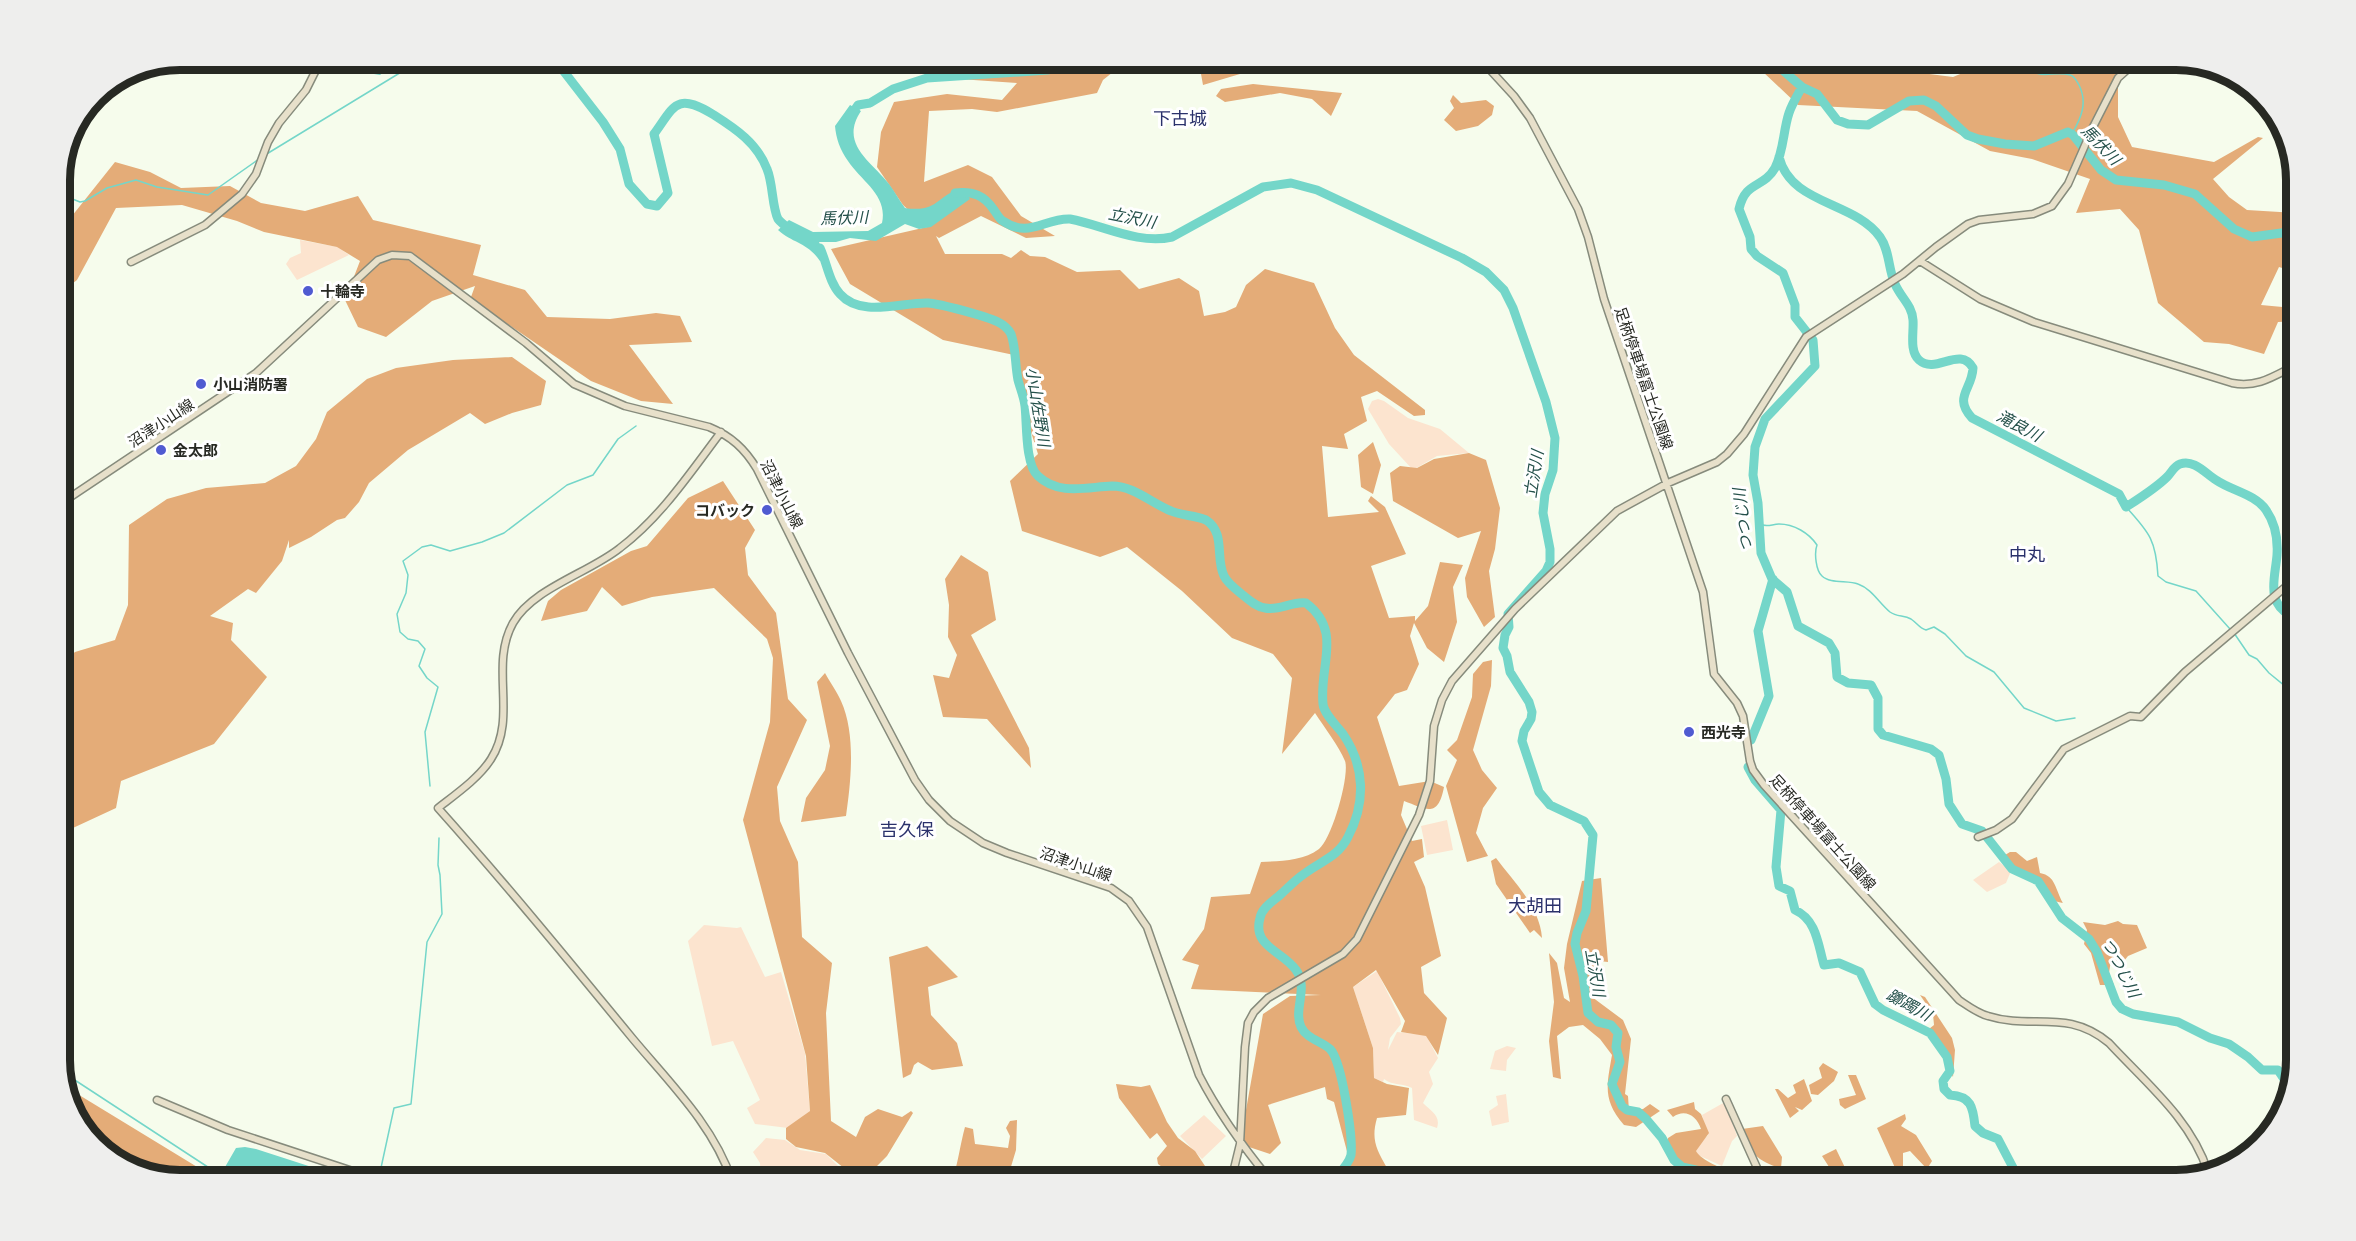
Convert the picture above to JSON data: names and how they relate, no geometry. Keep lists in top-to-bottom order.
{
  "streets": {
    "street": ["足柄停車場富士公園線", "沼津小山線"]
  },
  "districts": [
    "下古城",
    "中丸",
    "吉久保",
    "大胡田"
  ],
  "water": [
    "馬伏川",
    "立沢川",
    "小山佐野川",
    "滝良川",
    "つつじ川",
    "躑躅川"
  ],
  "places": [
    "十輪寺",
    "小山消防署",
    "金太郎",
    "コバック",
    "西光寺"
  ]
}
